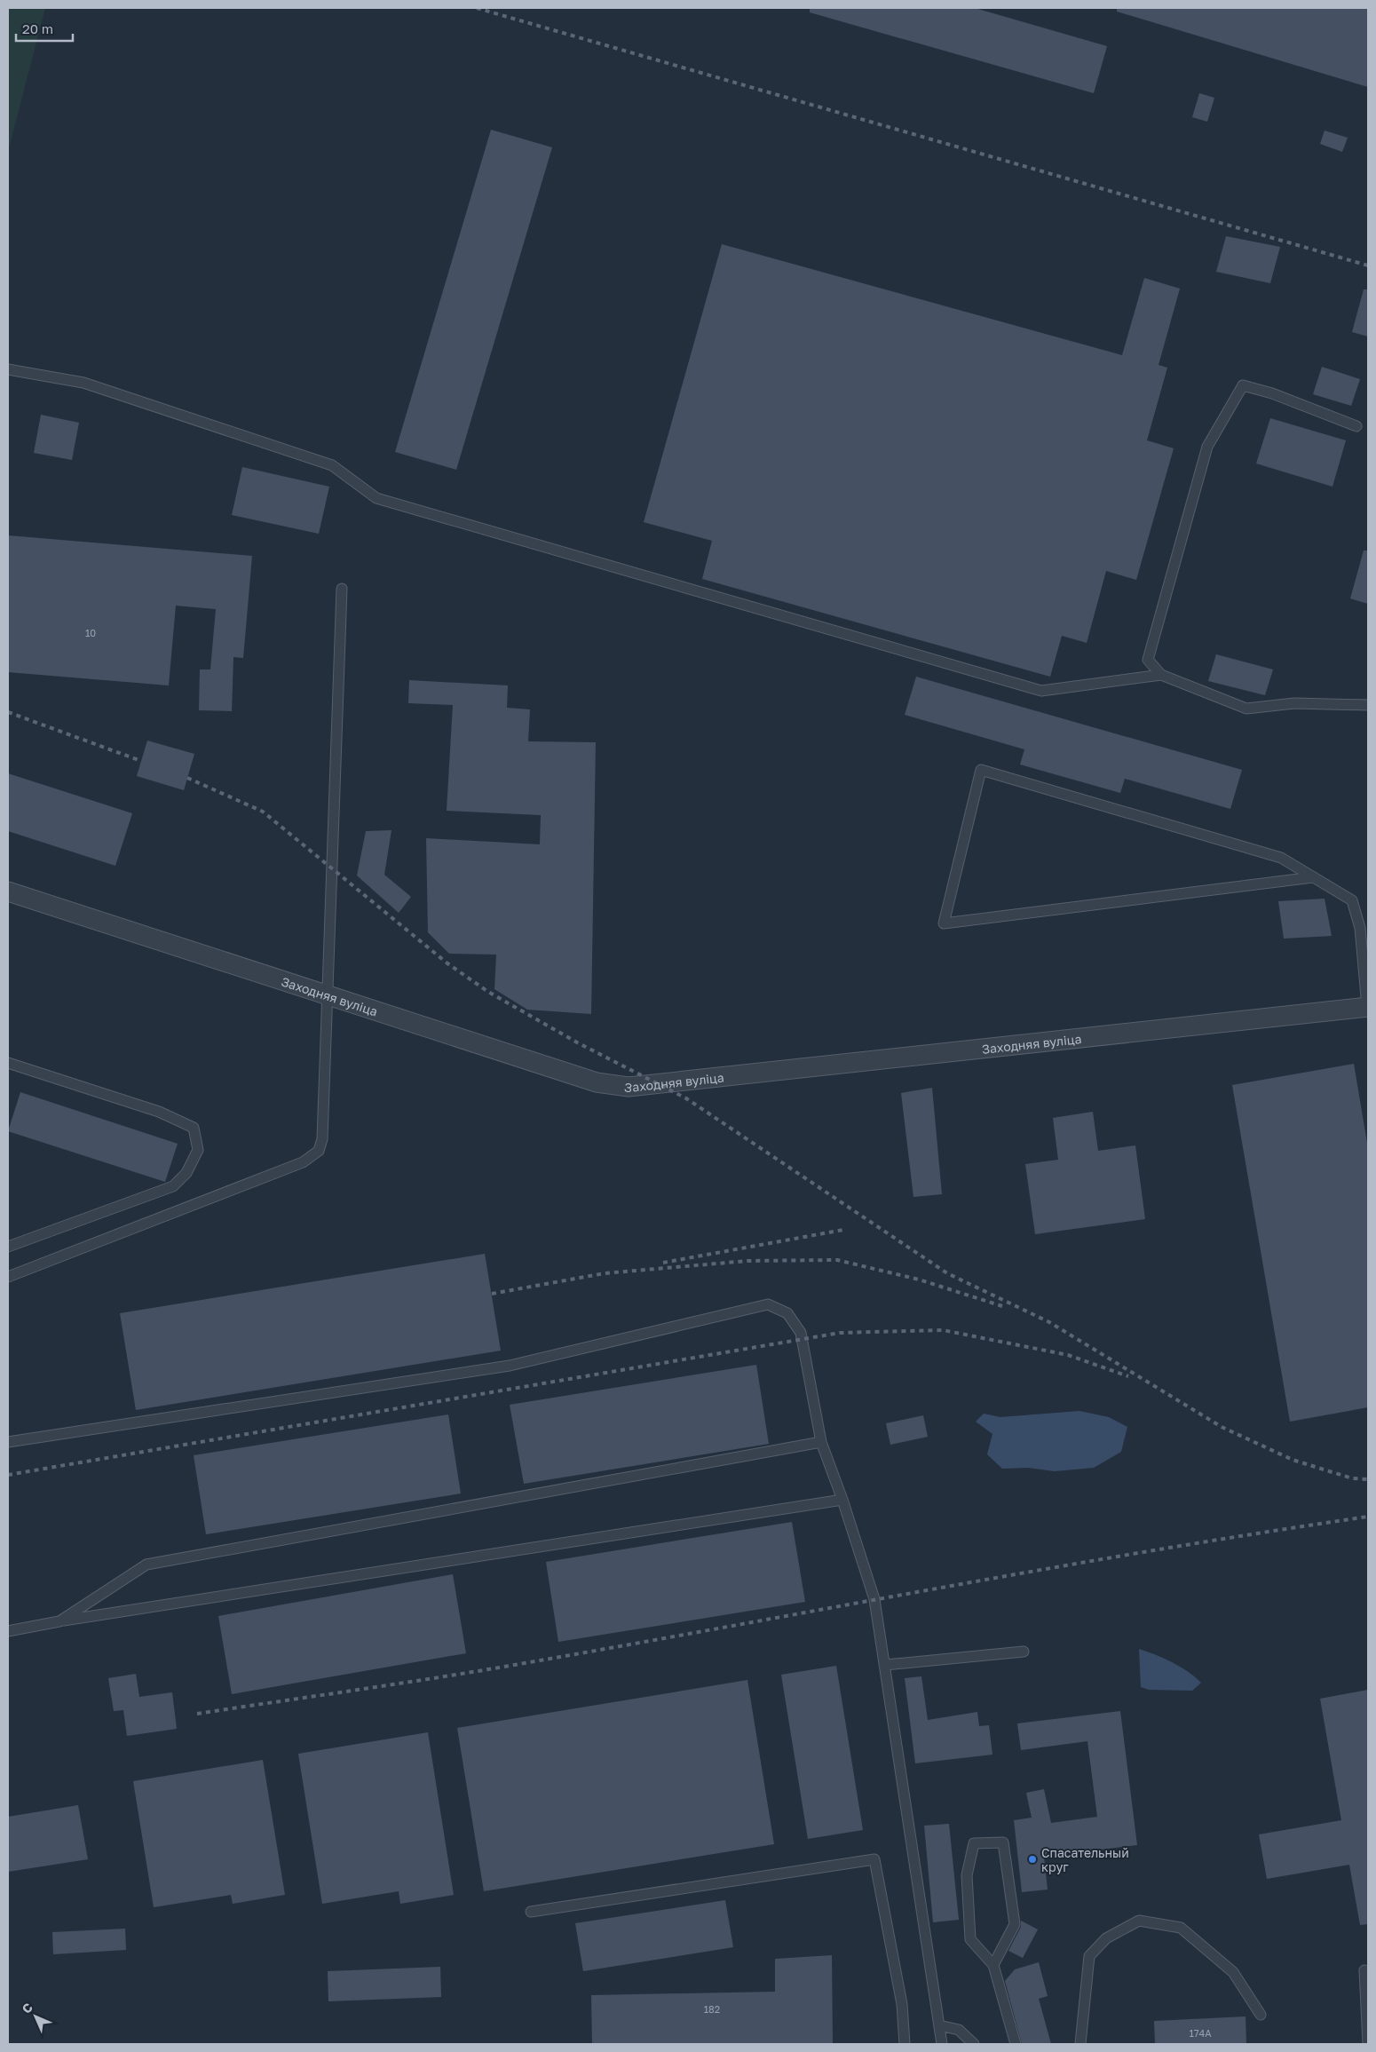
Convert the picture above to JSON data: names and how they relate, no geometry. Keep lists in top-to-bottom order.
{
  "streets": {
    "street": ["Заходняя вуліца"]
  },
  "places": ["Спасательный круг"],
  "house_numbers": ["10", "182", "174А"],
  "scale_bar": "20 m",
  "north": "top left"
}
